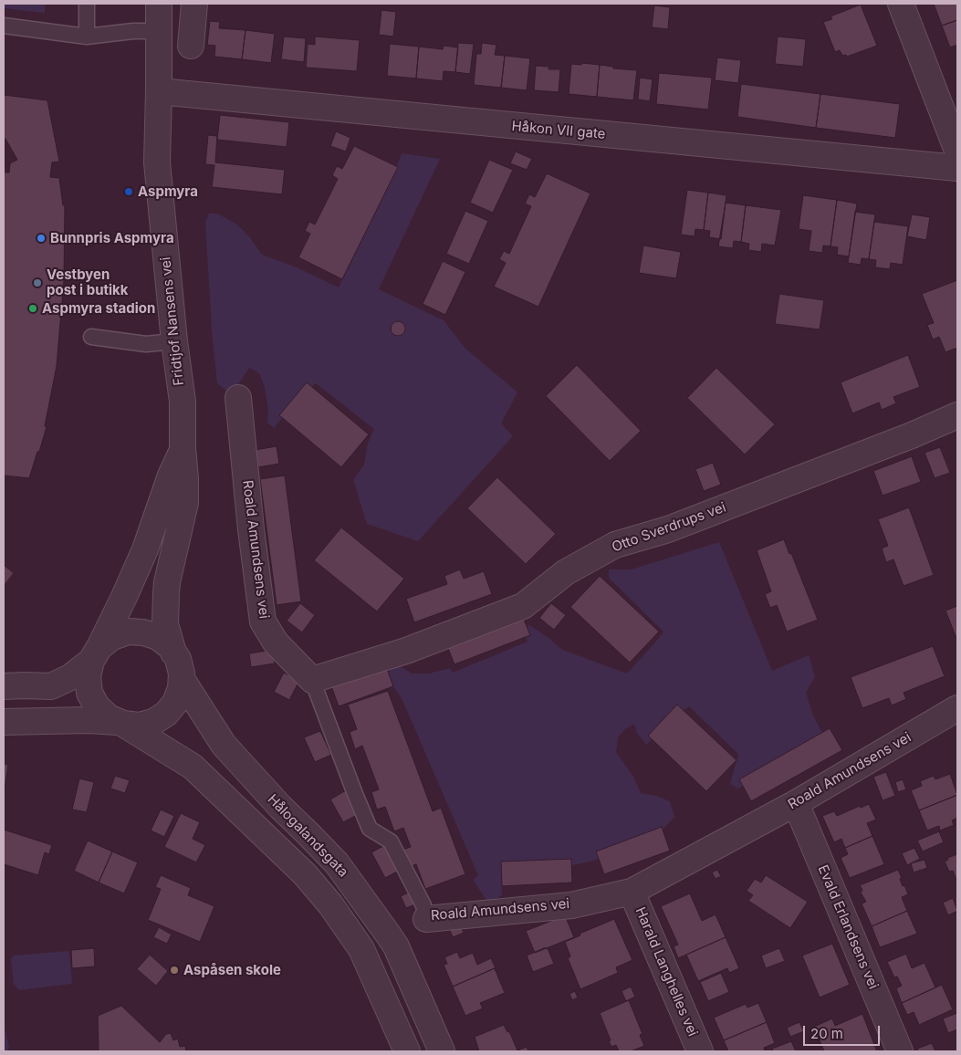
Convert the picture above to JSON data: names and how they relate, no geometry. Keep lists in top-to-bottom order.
{
  "streets": {
    "street": [
      "Håkon VII gate",
      "Fridtjof Nansens vei",
      "Otto Sverdrups vei",
      "Roald Amundsens vei",
      "Hålogalandsgata",
      "Evald Erlandsens vei",
      "Harald Langhelles vei"
    ]
  },
  "crossings": [
    ["Håkon VII gate", "Fridtjof Nansens vei"],
    ["Fridtjof Nansens vei", "Hålogalandsgata"],
    ["Otto Sverdrups vei", "Roald Amundsens vei"],
    ["Roald Amundsens vei", "Evald Erlandsens vei"],
    ["Roald Amundsens vei", "Harald Langhelles vei"]
  ],
  "places": [
    "Aspmyra",
    "Bunnpris Aspmyra",
    "Vestbyen post i butikk",
    "Aspmyra stadion",
    "Aspåsen skole"
  ],
  "scale_bar": "20 m"
}
